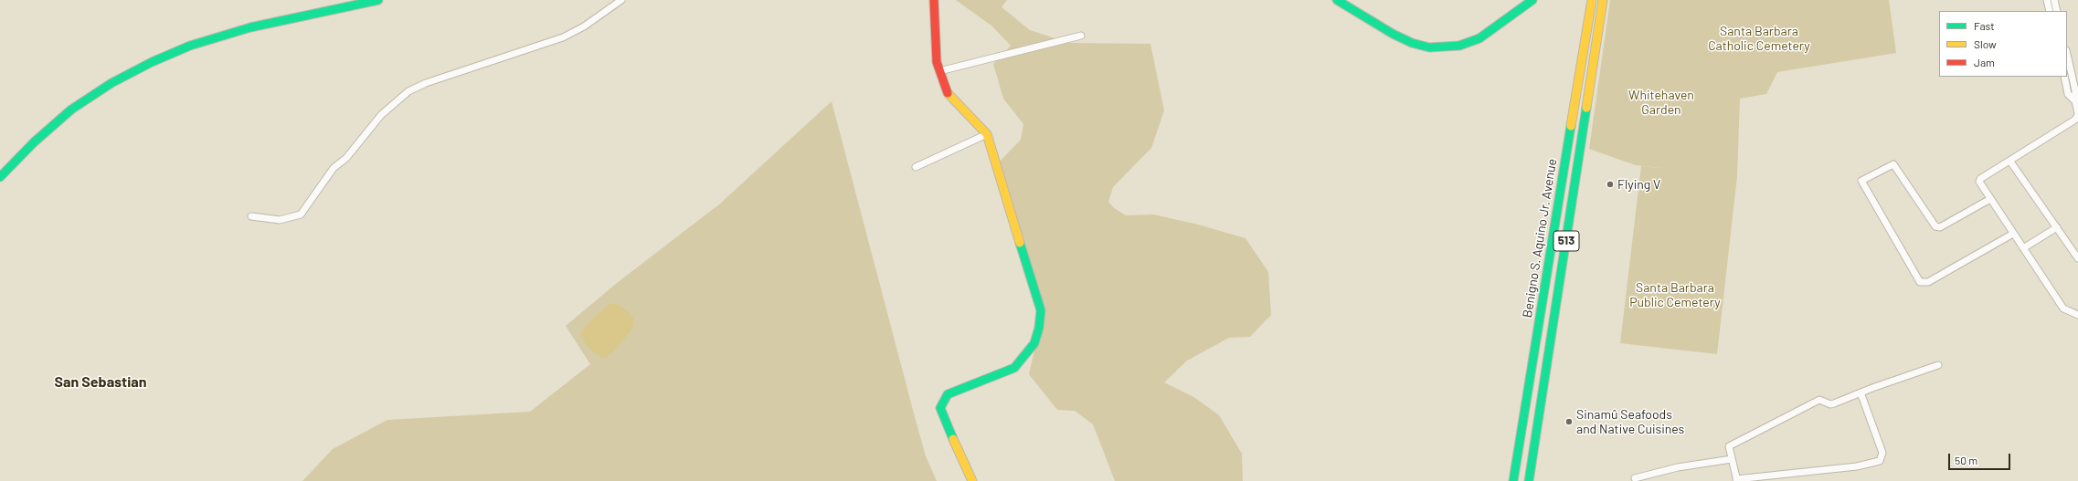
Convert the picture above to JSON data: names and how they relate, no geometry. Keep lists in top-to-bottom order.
{
  "streets": {
    "main road": ["Benigno S. Aquino Jr. Avenue", "513"]
  },
  "districts": ["San Sebastian"],
  "parks": ["Santa Barbara Catholic Cemetery", "Whitehaven Garden", "Santa Barbara Public Cemetery"],
  "places": ["Flying V", "Sinamû Seafoods and Native Cuisines"],
  "legend": ["Fast", "Slow", "Jam"],
  "scale_bar": "50 m"
}
